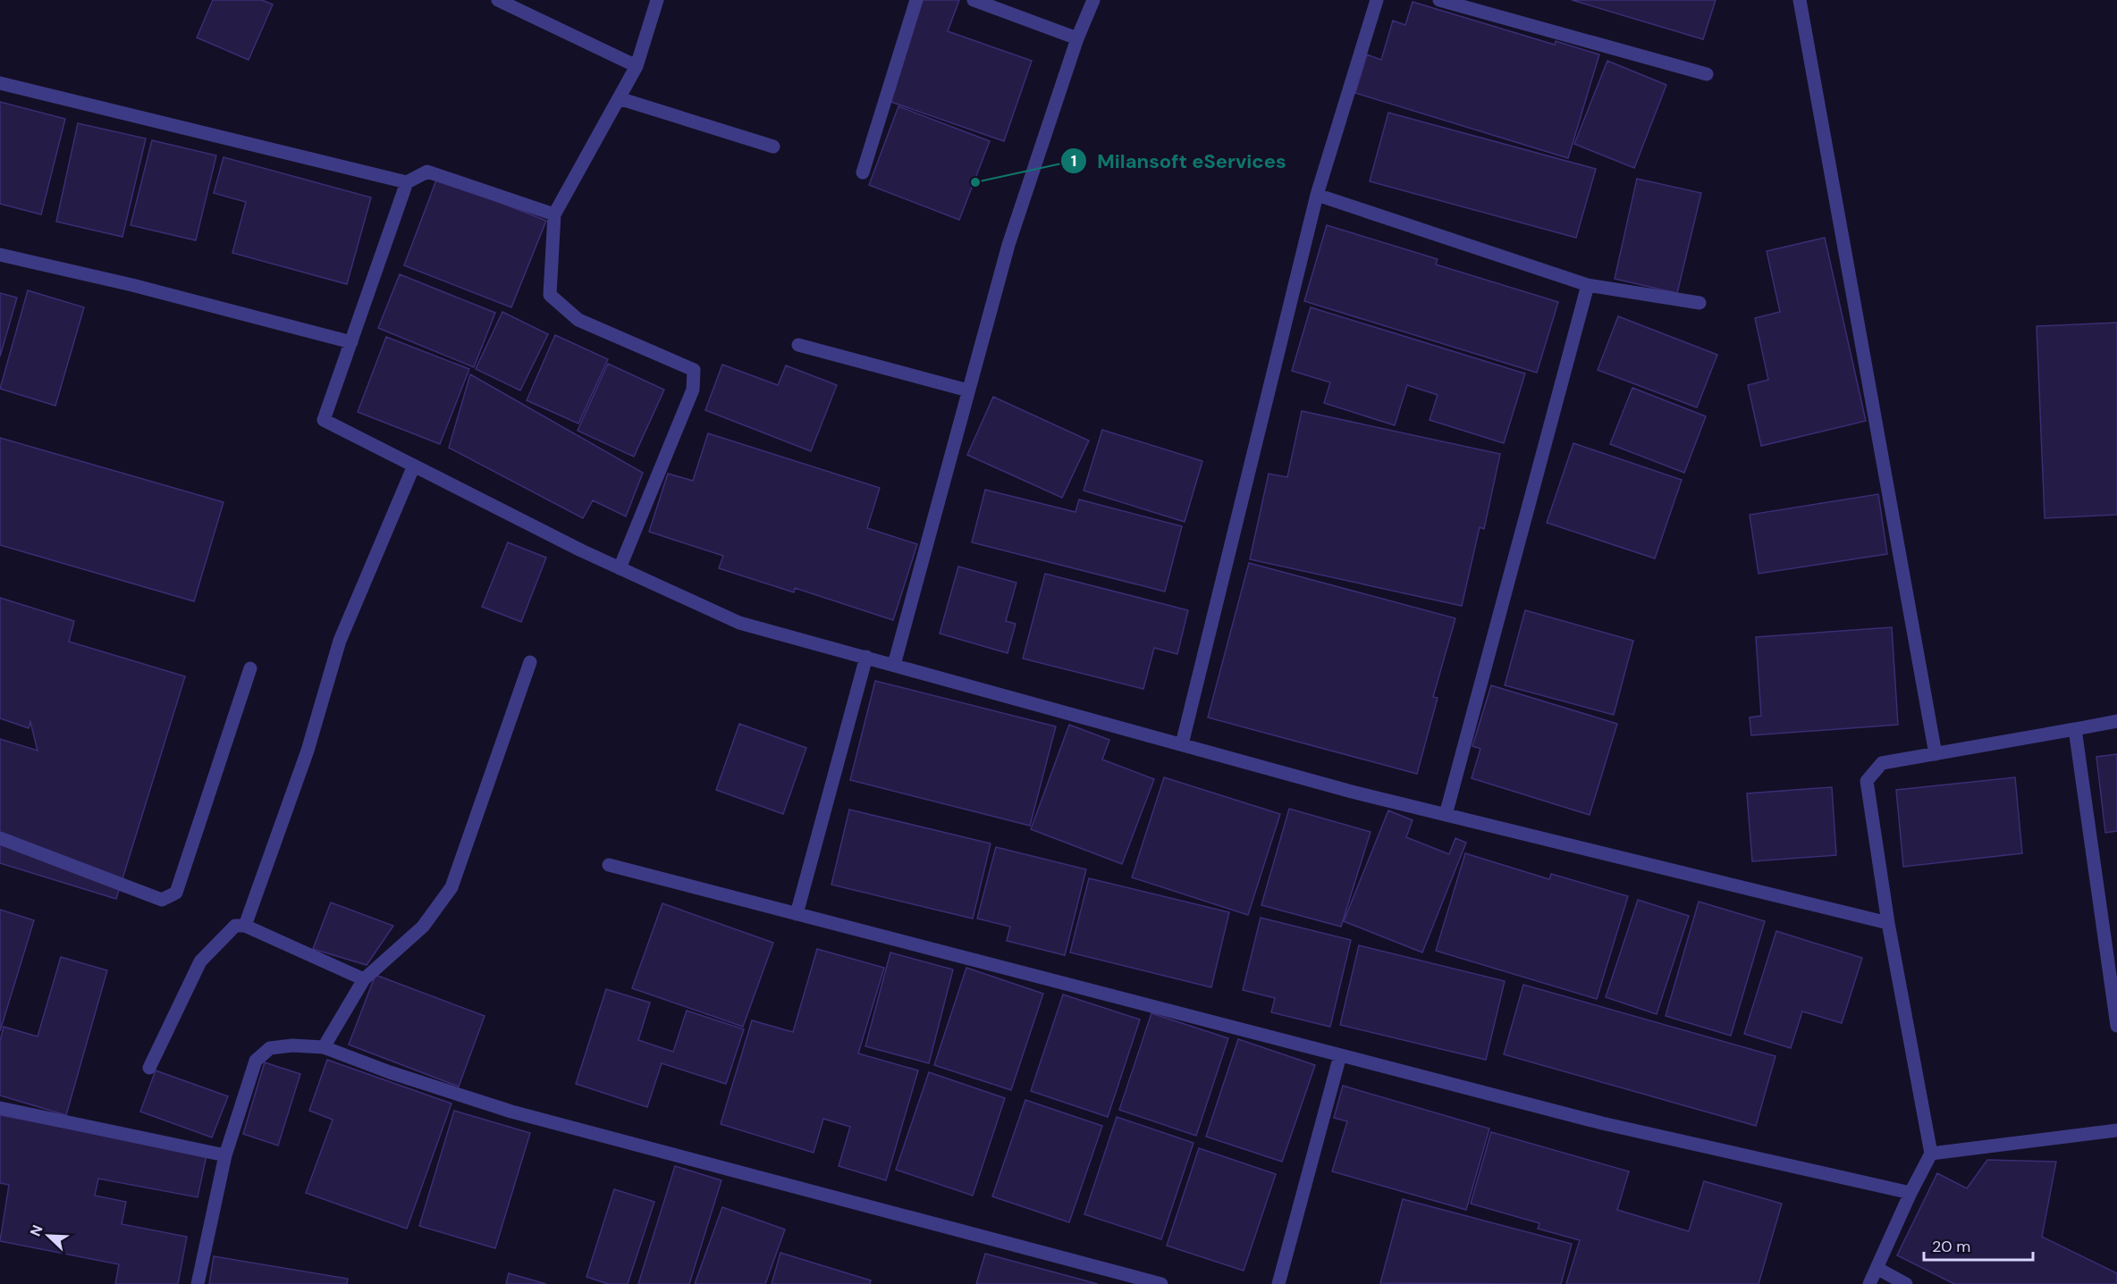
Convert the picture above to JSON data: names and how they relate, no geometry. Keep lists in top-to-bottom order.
{
  "places": ["Milansoft eServices"],
  "scale_bar": "20 m",
  "north": "top left"
}
